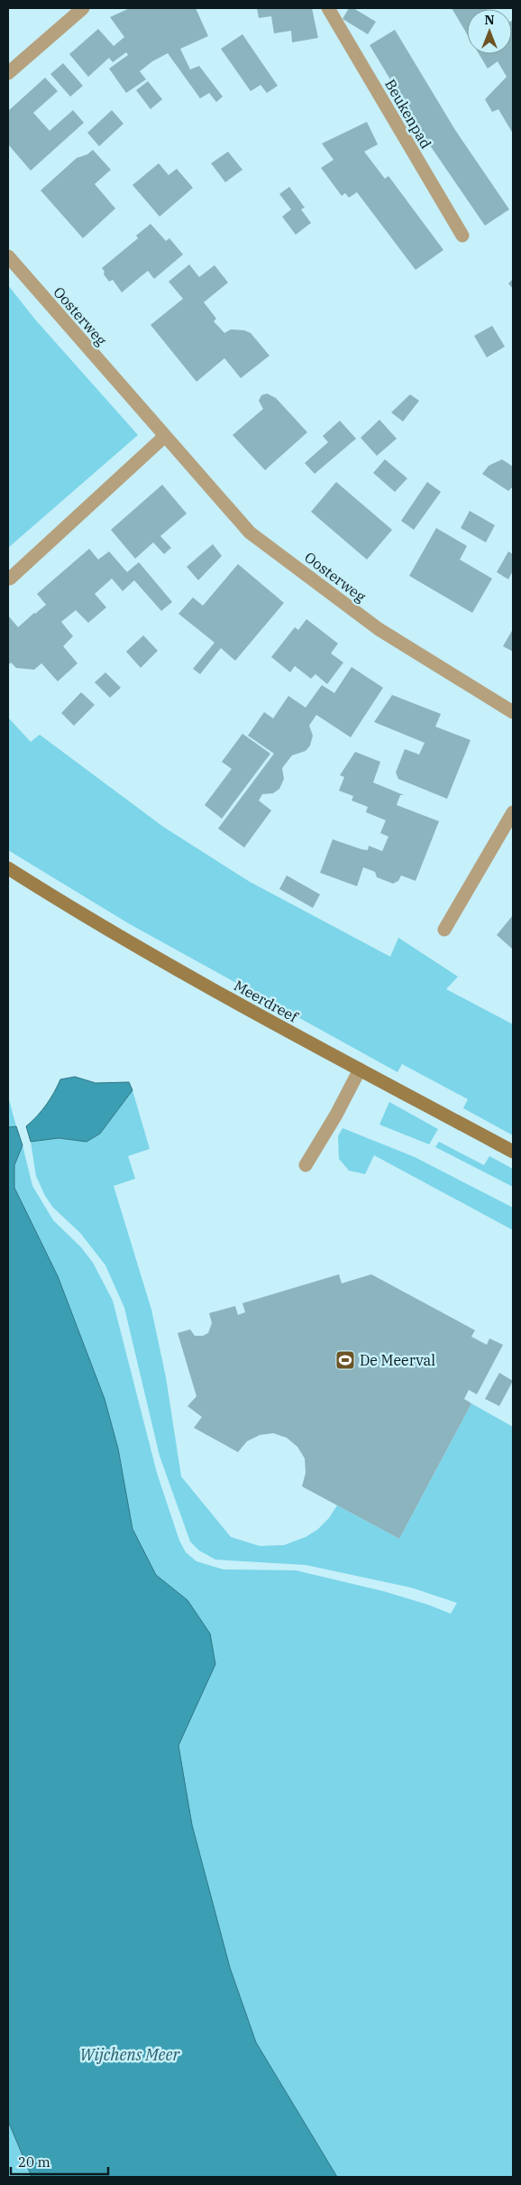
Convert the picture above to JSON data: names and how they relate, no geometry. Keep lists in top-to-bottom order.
{
  "streets": {
    "street": ["Beukenpad", "Oosterweg", "Meerdreef"]
  },
  "water": ["Wijchens Meer"],
  "places": {
    "sports": ["De Meerval"]
  },
  "scale_bar": "20 m",
  "north": "top"
}
